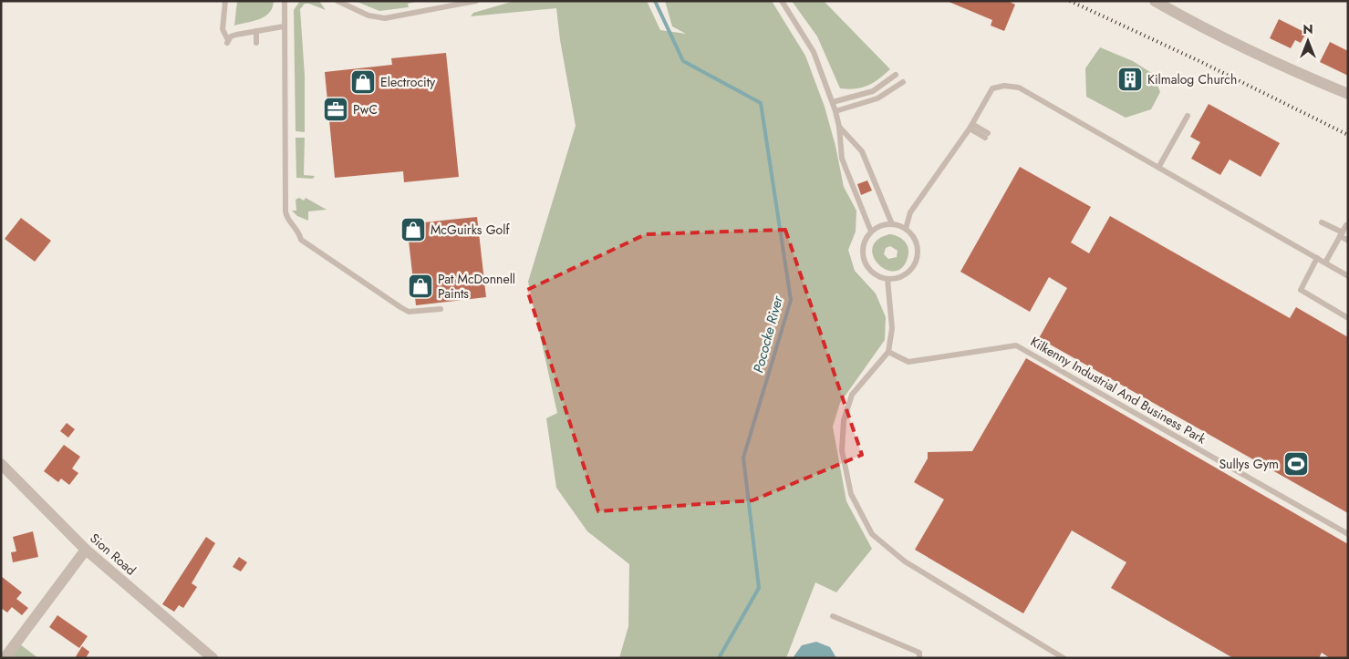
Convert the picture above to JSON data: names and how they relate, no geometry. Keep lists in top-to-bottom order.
{
  "streets": {
    "street": ["Sion Road"],
    "lane": ["Kilkenny Industrial And Business Park"]
  },
  "water": ["Pococke River"],
  "places": {
    "building": ["Kilmalog Church"],
    "shop": ["Electrocity", "McGuirks Golf", "Pat McDonnell Paints"],
    "office": ["PwC"],
    "sports": ["Sullys Gym"]
  },
  "north": "top"
}
